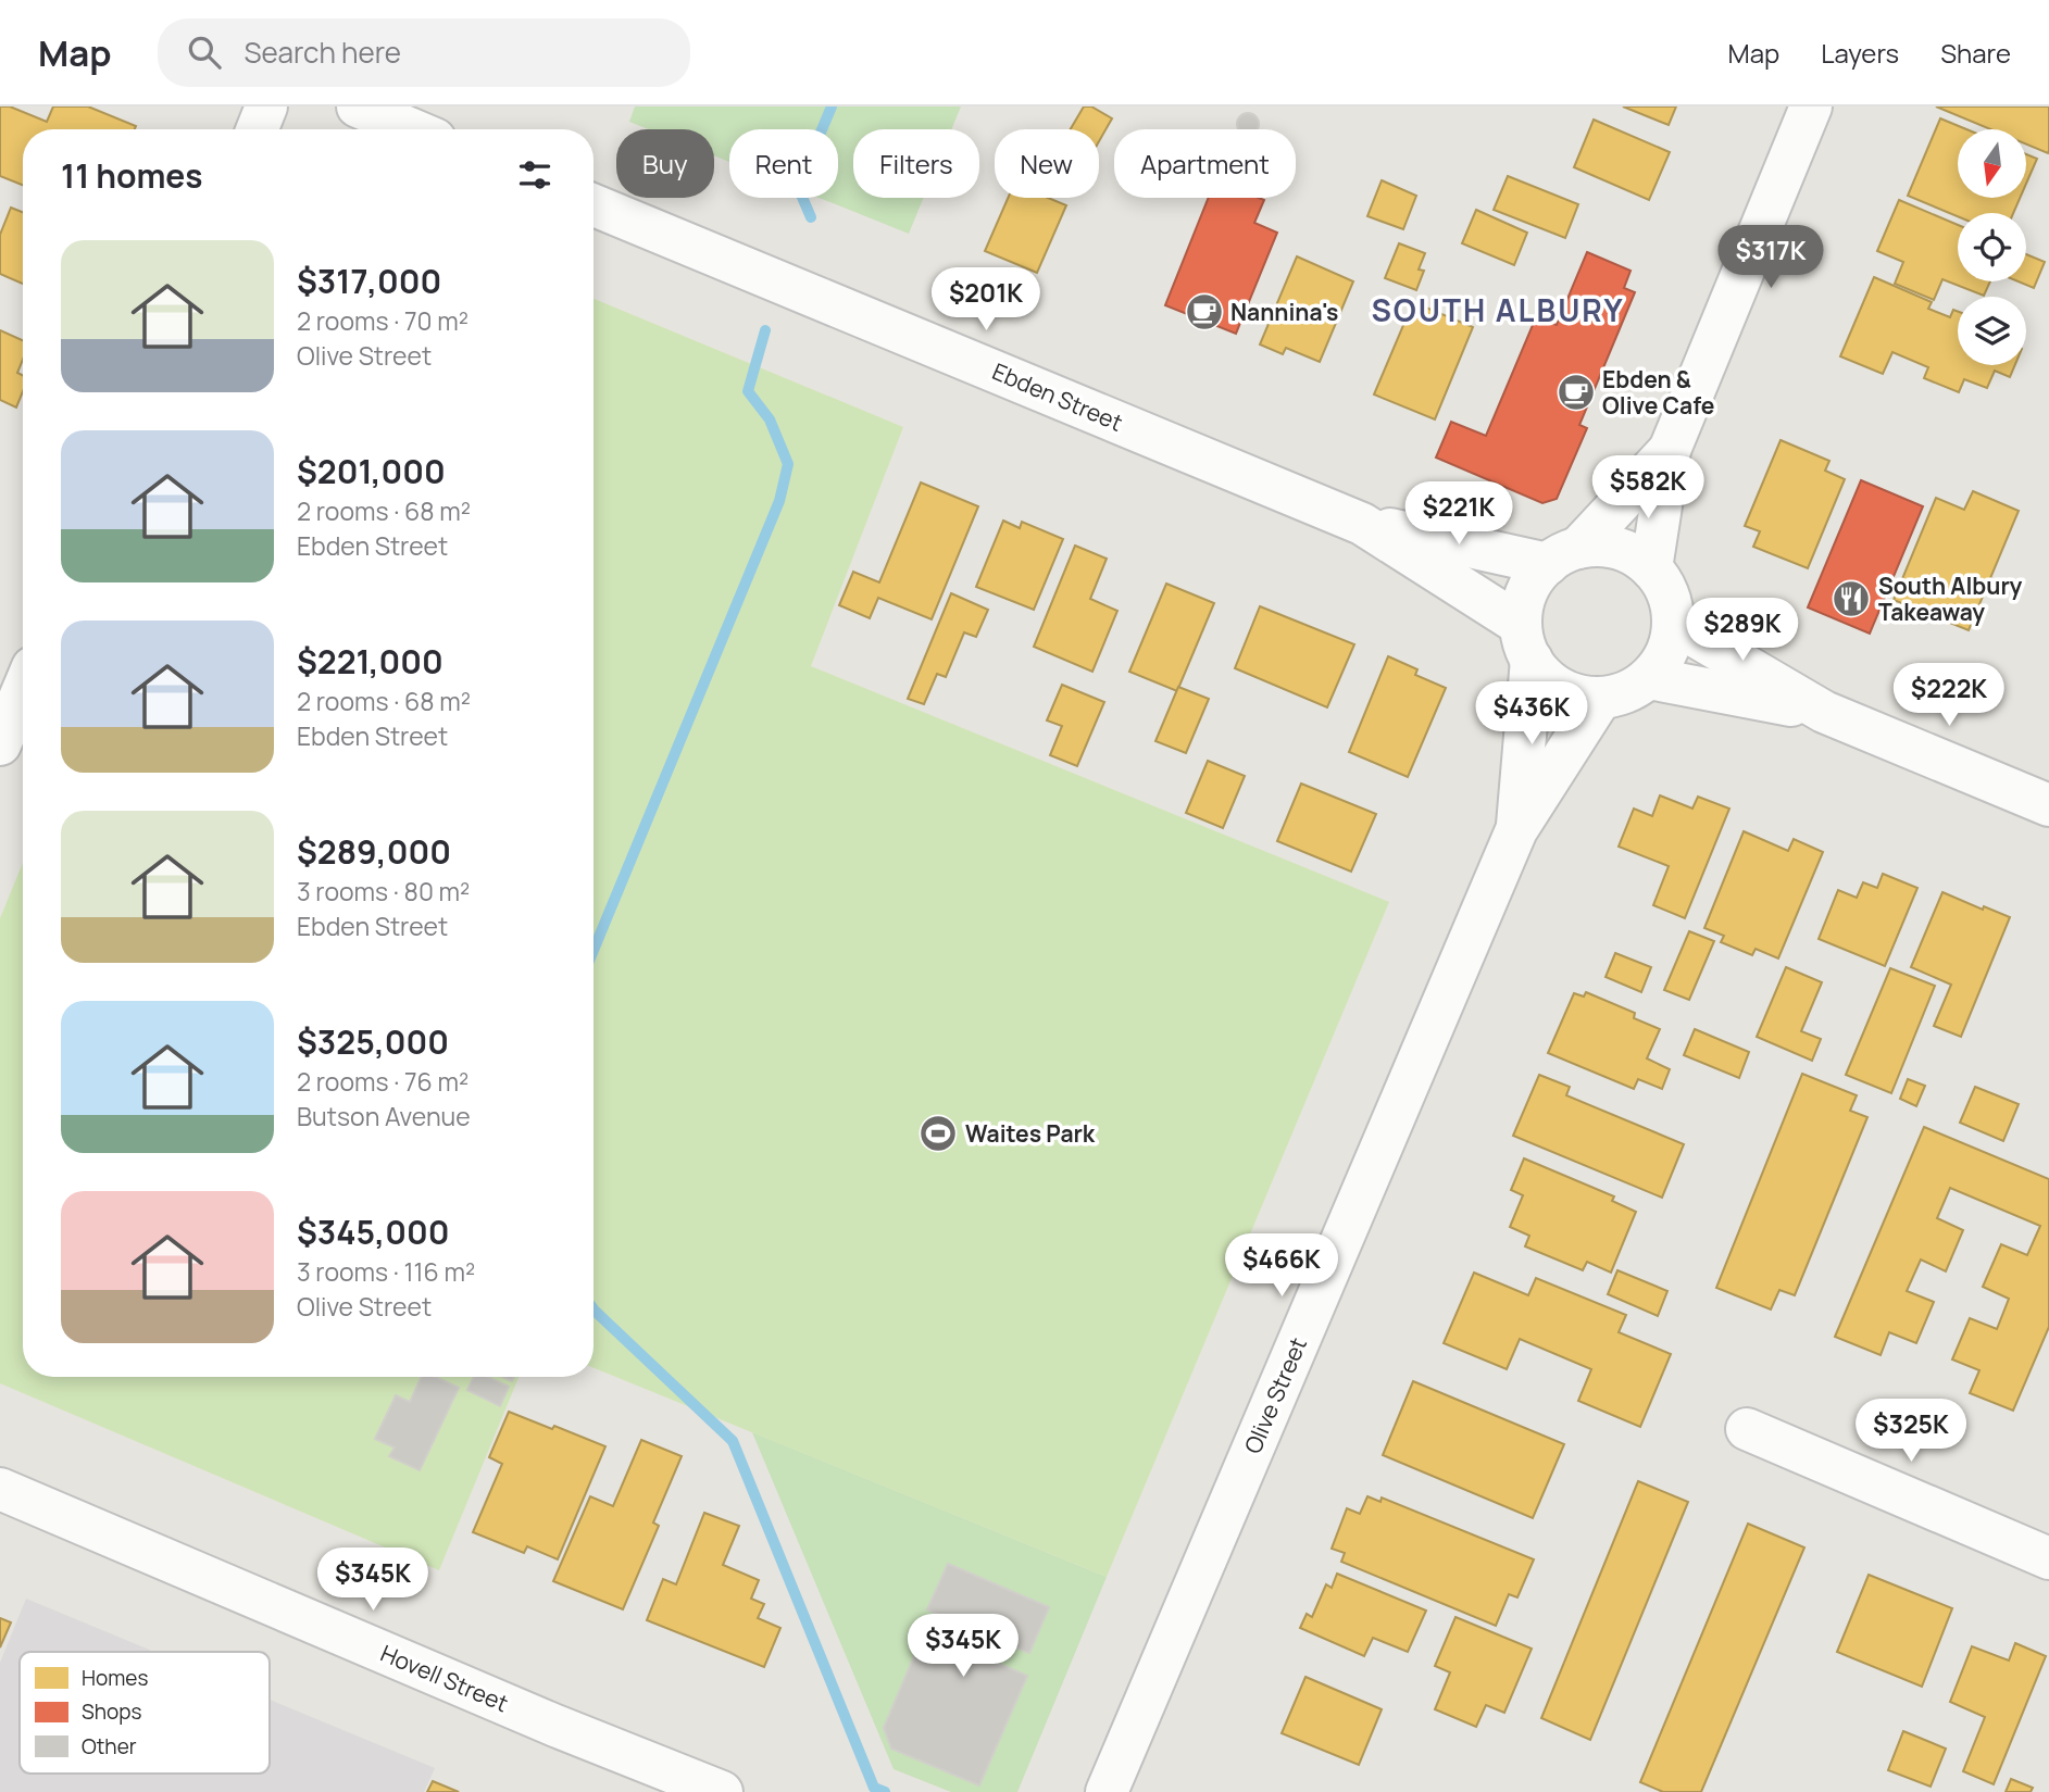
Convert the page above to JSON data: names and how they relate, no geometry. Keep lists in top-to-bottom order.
{
  "streets": {
    "street": ["Ebden Street", "Olive Street", "Hovell Street"]
  },
  "crossings": [
    ["Ebden Street", "Olive Street"]
  ],
  "districts": ["SOUTH ALBURY"],
  "places": {
    "cafe": ["Nannina's", "Ebden & Olive Cafe"],
    "restaurant": ["South Albury Takeaway"],
    "sports": ["Waites Park"]
  },
  "legend": ["Homes", "Shops", "Other"],
  "north": "bottom",
  "page": {
    "header": "Map",
    "search": "Search here",
    "nav": ["Map", "Layers", "Share"],
    "chip": [
      "Buy",
      "Rent",
      "Filters",
      "New",
      "Apartment"
    ],
    "heading": "11 homes",
    "list": [
      {
        "name": "$317,000",
        "note": "2 rooms · 70 m² · Olive Street"
      },
      {
        "name": "$201,000",
        "note": "2 rooms · 68 m² · Ebden Street"
      },
      {
        "name": "$221,000",
        "note": "2 rooms · 68 m² · Ebden Street"
      },
      {
        "name": "$289,000",
        "note": "3 rooms · 80 m² · Ebden Street"
      },
      {
        "name": "$325,000",
        "note": "2 rooms · 76 m² · Butson Avenue"
      },
      {
        "name": "$345,000",
        "note": "3 rooms · 116 m² · Olive Street"
      }
    ],
    "price": [
      "$317K",
      "$201K",
      "$582K",
      "$221K",
      "$289K",
      "$222K",
      "$436K",
      "$466K",
      "$325K",
      "$345K",
      "$345K"
    ]
  }
}
